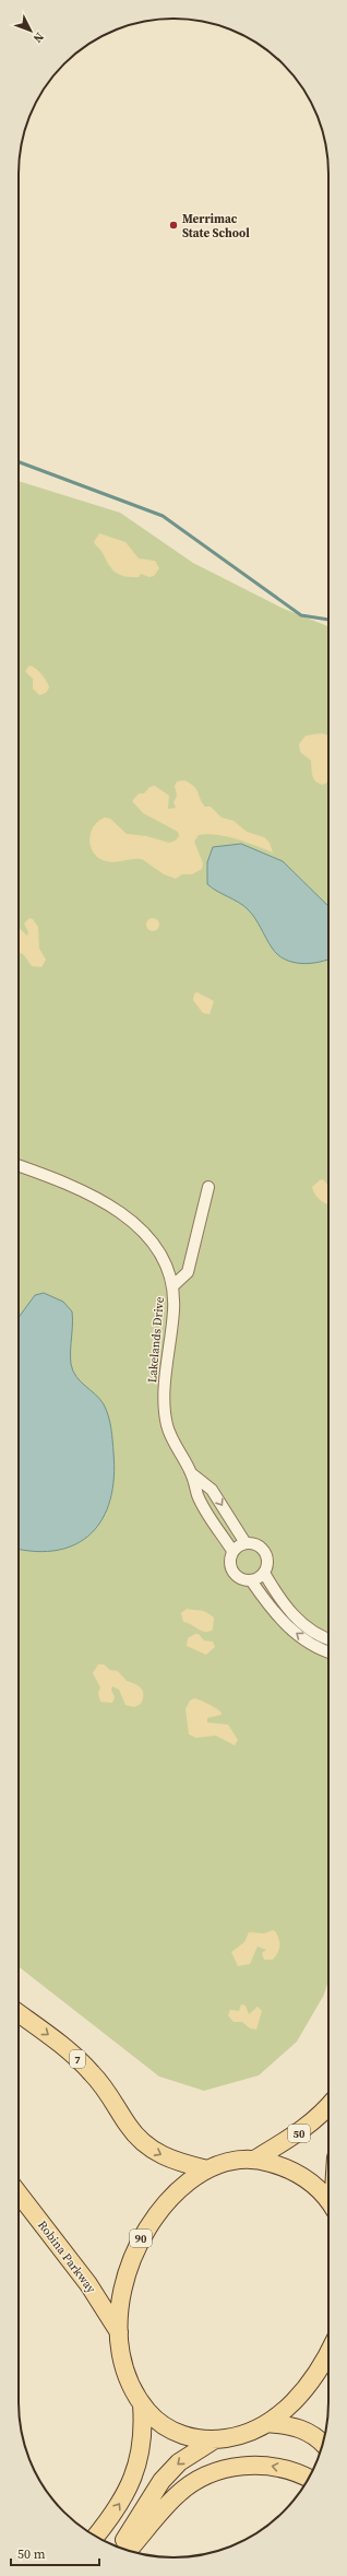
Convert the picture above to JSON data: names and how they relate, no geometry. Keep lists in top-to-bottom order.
{
  "streets": {
    "main road": [
      "7",
      "50",
      "90",
      "Robina Parkway"
    ],
    "street": ["Lakelands Drive"]
  },
  "crossings": [
    ["7", "90"],
    ["50", "90"],
    ["90", "Robina Parkway"]
  ],
  "places": ["Merrimac State School"],
  "scale_bar": "50 m",
  "north": "bottom right"
}
